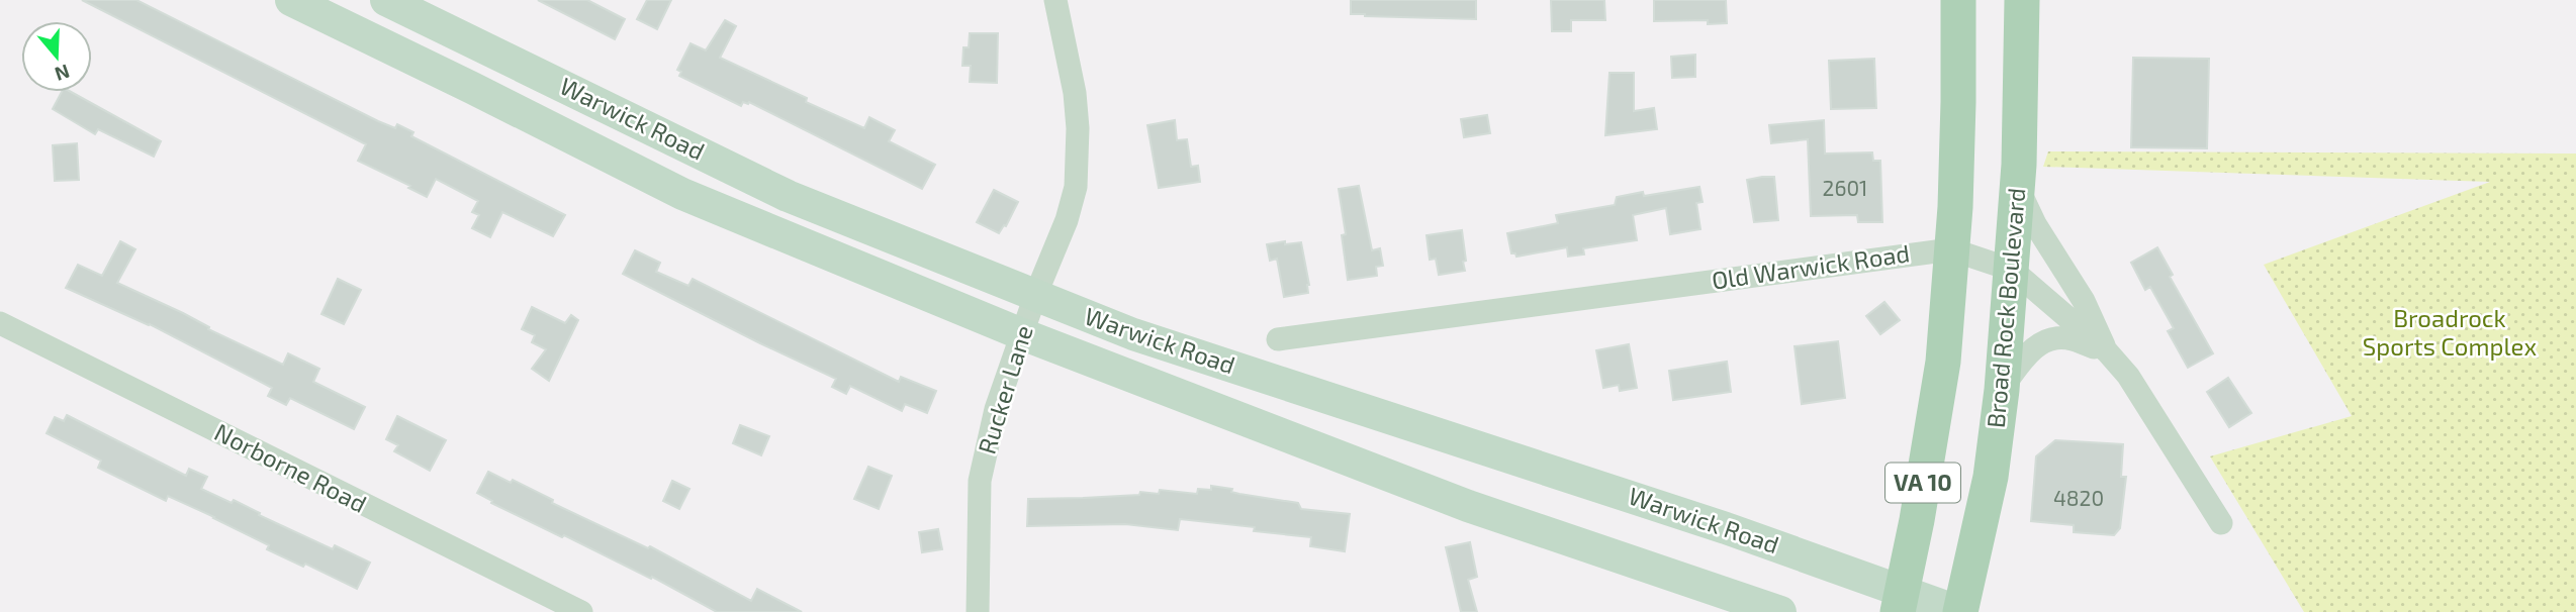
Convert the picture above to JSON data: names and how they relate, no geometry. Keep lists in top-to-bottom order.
{
  "streets": {
    "main road": ["Warwick Road", "Broad Rock Boulevard", "VA 10"],
    "street": ["Old Warwick Road", "Rucker Lane", "Norborne Road"]
  },
  "crossings": [
    ["Warwick Road", "Broad Rock Boulevard"],
    ["Warwick Road", "Rucker Lane"],
    ["Warwick Road", "VA 10"],
    ["Old Warwick Road", "Broad Rock Boulevard"],
    ["Old Warwick Road", "VA 10"]
  ],
  "parks": ["Broadrock Sports Complex"],
  "house_numbers": ["2601", "4820"],
  "north": "bottom"
}
